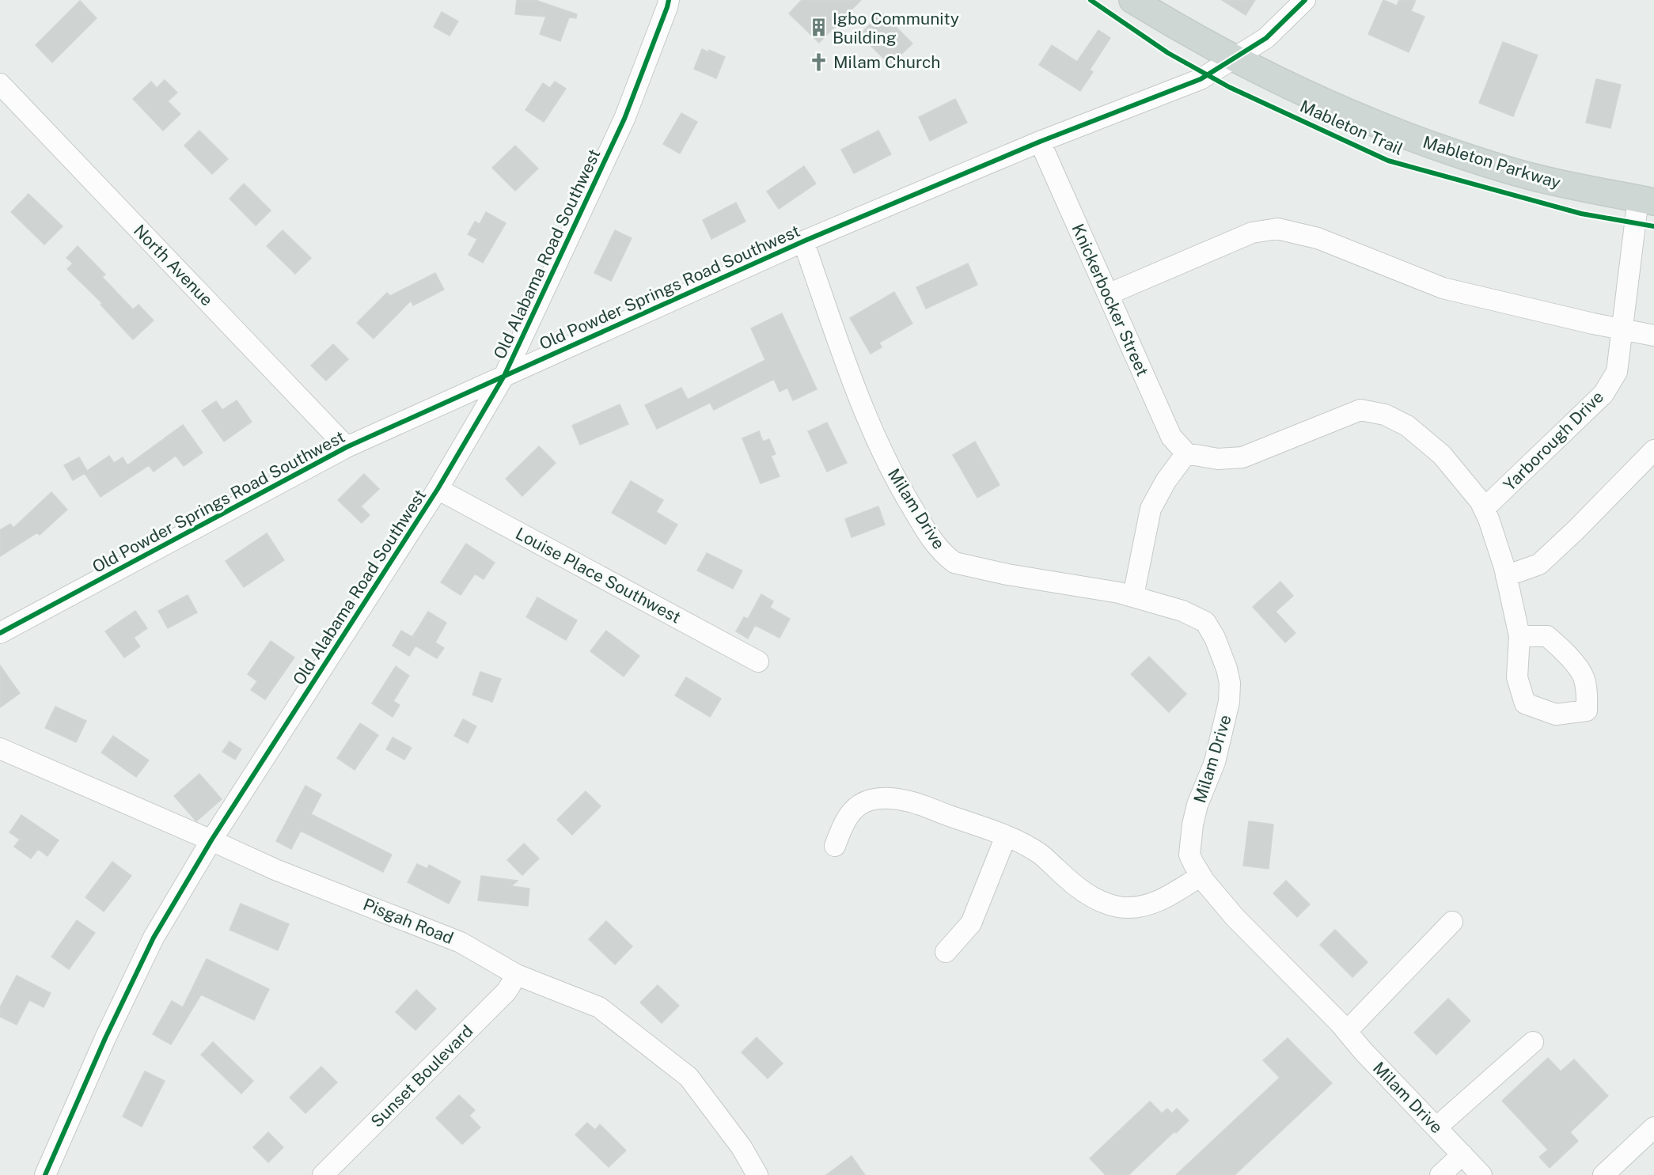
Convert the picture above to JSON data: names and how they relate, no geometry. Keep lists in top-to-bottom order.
{
  "streets": {
    "main road": ["Mableton Parkway"],
    "street": [
      "Old Alabama Road Southwest",
      "North Avenue",
      "Old Powder Springs Road Southwest",
      "Knickerbocker Street",
      "Yarborough Drive",
      "Milam Drive",
      "Louise Place Southwest",
      "Pisgah Road",
      "Sunset Boulevard"
    ],
    "cycle path": ["Mableton Trail"]
  },
  "crossings": [
    ["Mableton Parkway", "Old Powder Springs Road Southwest"],
    ["Mableton Parkway", "Yarborough Drive"],
    ["Old Alabama Road Southwest", "Old Powder Springs Road Southwest"],
    ["Old Alabama Road Southwest", "Louise Place Southwest"],
    ["Old Alabama Road Southwest", "Pisgah Road"],
    ["North Avenue", "Old Powder Springs Road Southwest"],
    ["Old Powder Springs Road Southwest", "Knickerbocker Street"],
    ["Old Powder Springs Road Southwest", "Milam Drive"],
    ["Pisgah Road", "Sunset Boulevard"]
  ],
  "places": {
    "building": ["Igbo Community Building"],
    "church": ["Milam Church"]
  }
}
